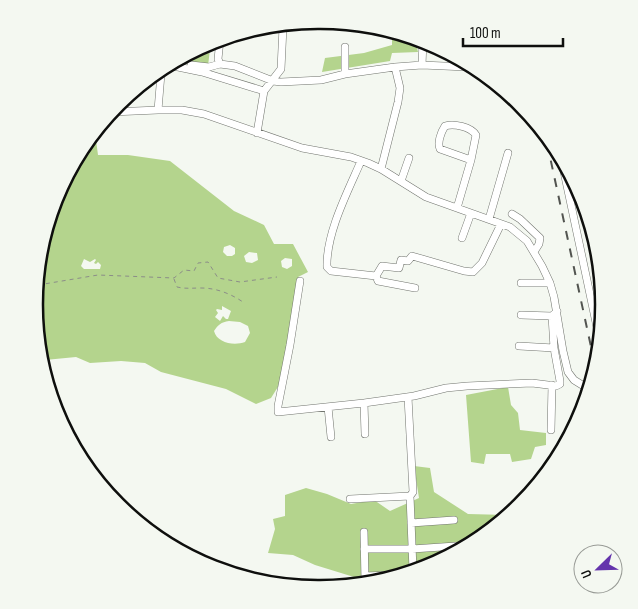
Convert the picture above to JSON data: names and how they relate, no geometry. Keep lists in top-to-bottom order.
{
  "scale_bar": "100 m",
  "north": "bottom left"
}
